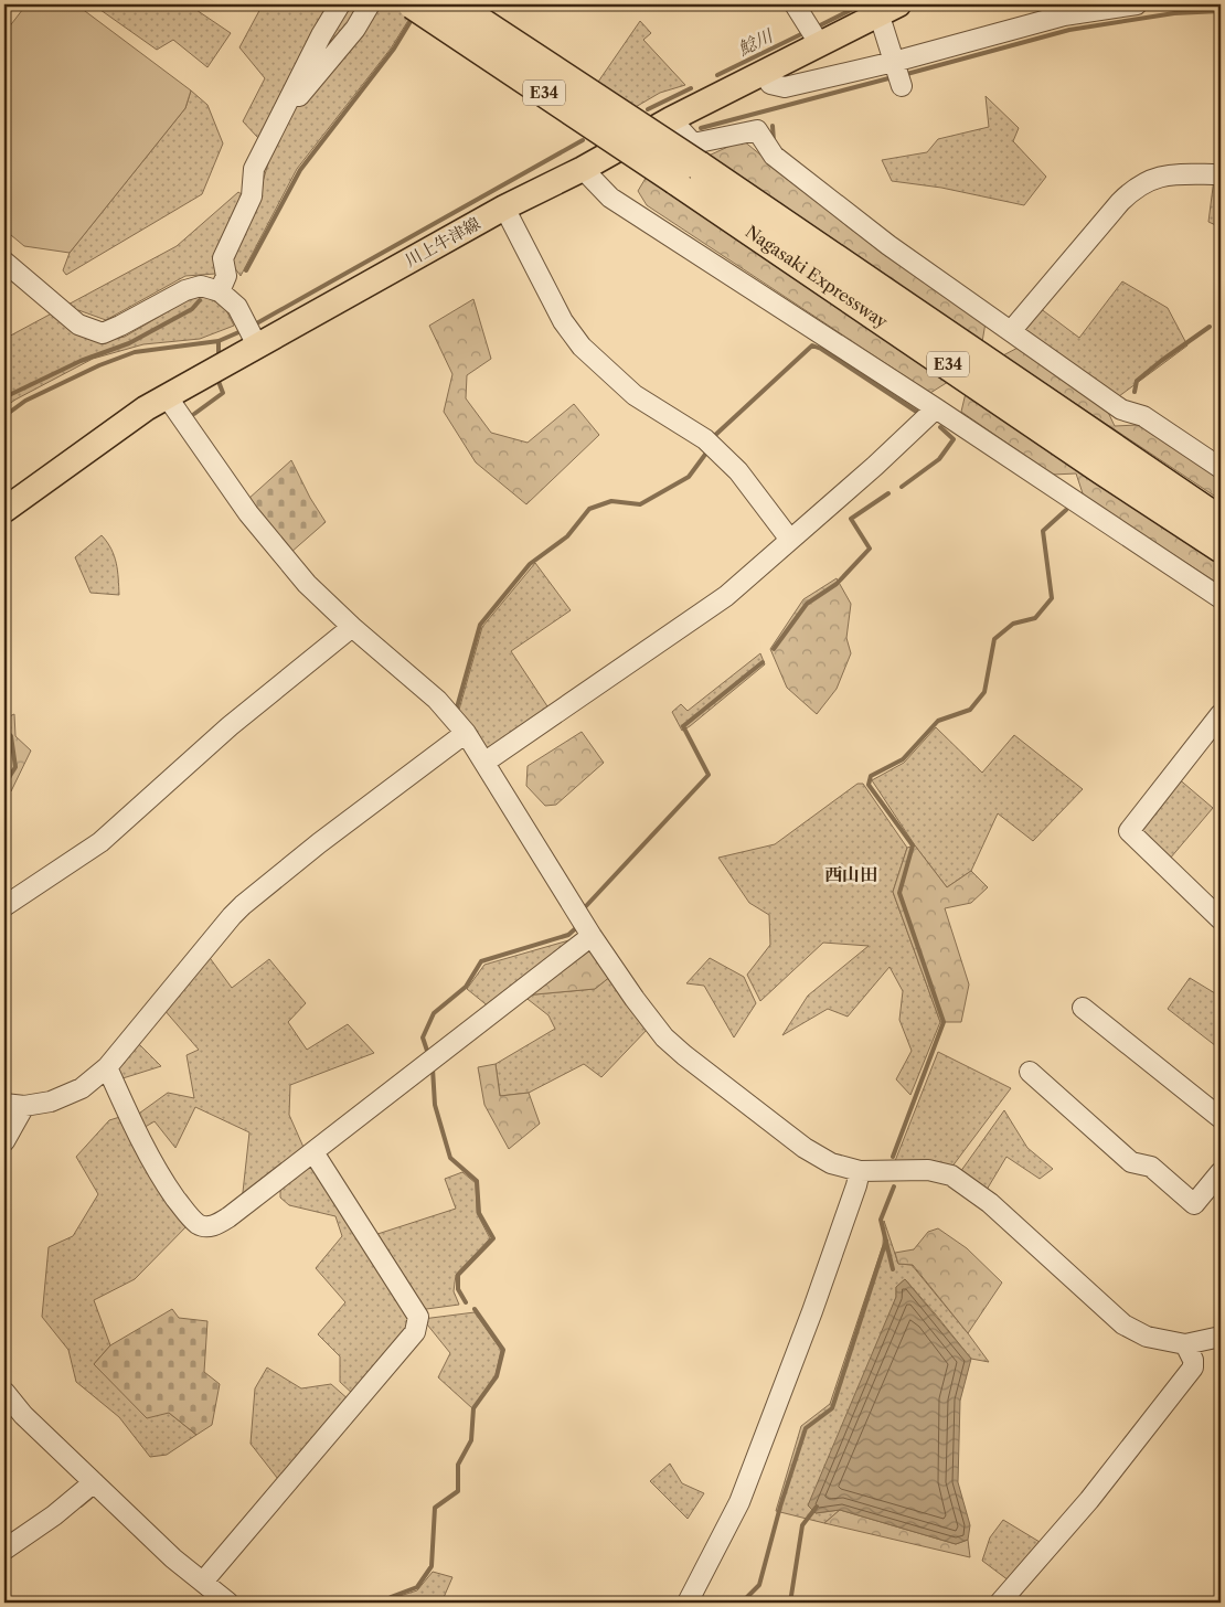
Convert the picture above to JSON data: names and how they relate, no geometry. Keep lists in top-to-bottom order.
{
  "streets": {
    "highway": ["E34", "Nagasaki Expressway"],
    "main road": ["川上牛津線"]
  },
  "districts": ["西山田"],
  "water": ["鯰川"]
}
